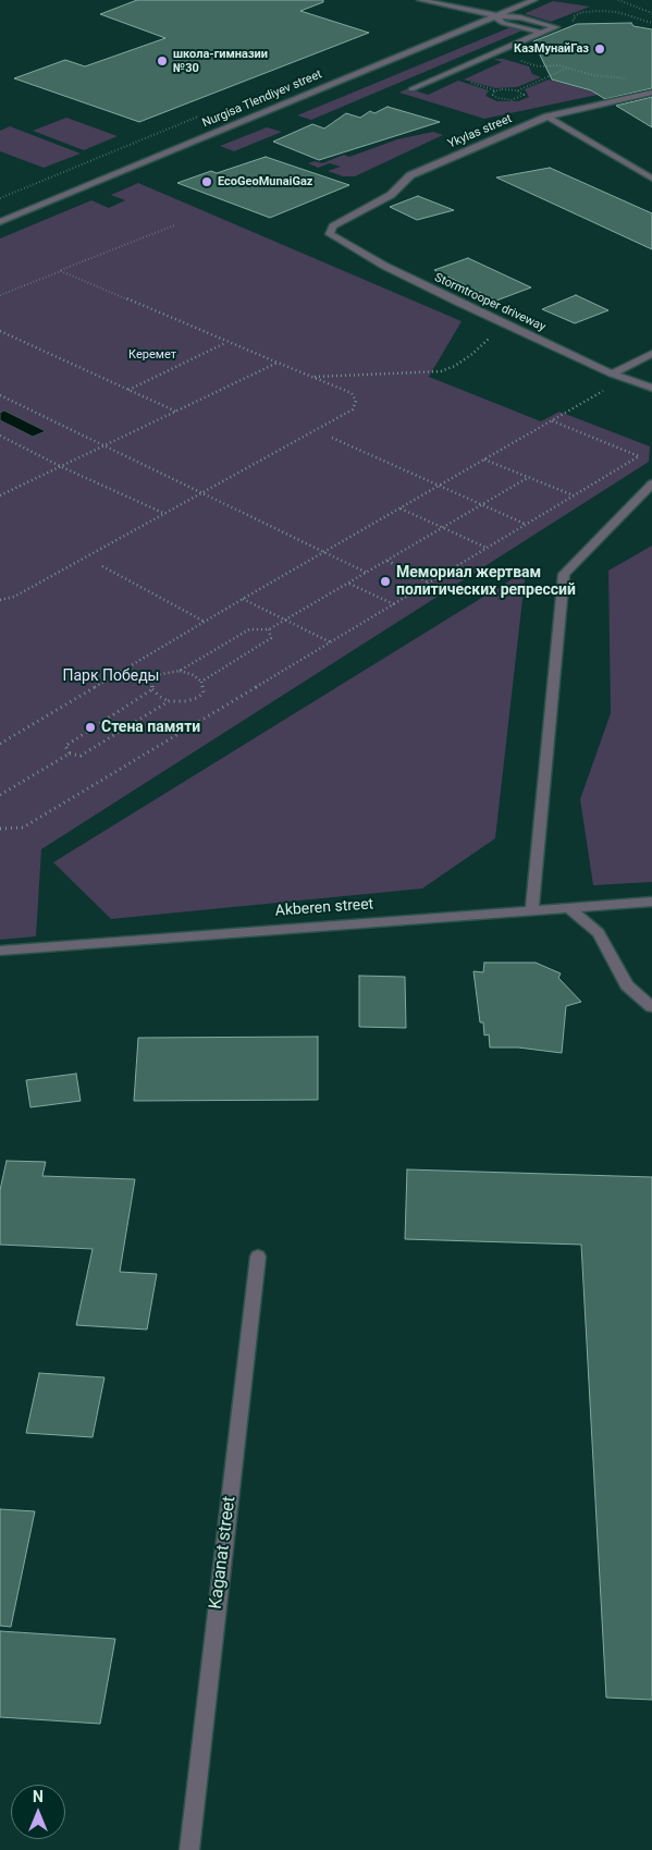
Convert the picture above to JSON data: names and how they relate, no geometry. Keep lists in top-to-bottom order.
{
  "streets": {
    "street": [
      "Nurgisa Tlendiyev street",
      "Ykylas street",
      "Stormtrooper driveway",
      "Akberen street",
      "Kaganat street"
    ]
  },
  "crossings": [
    ["Ykylas street", "Stormtrooper driveway"]
  ],
  "parks": ["Керемет", "Парк Победы"],
  "places": [
    "КазМунайГаз",
    "школа-гимназии №30",
    "EcoGeoMunaiGaz",
    "Мемориал жертвам политических репрессий",
    "Стена памяти"
  ],
  "north": "top"
}
